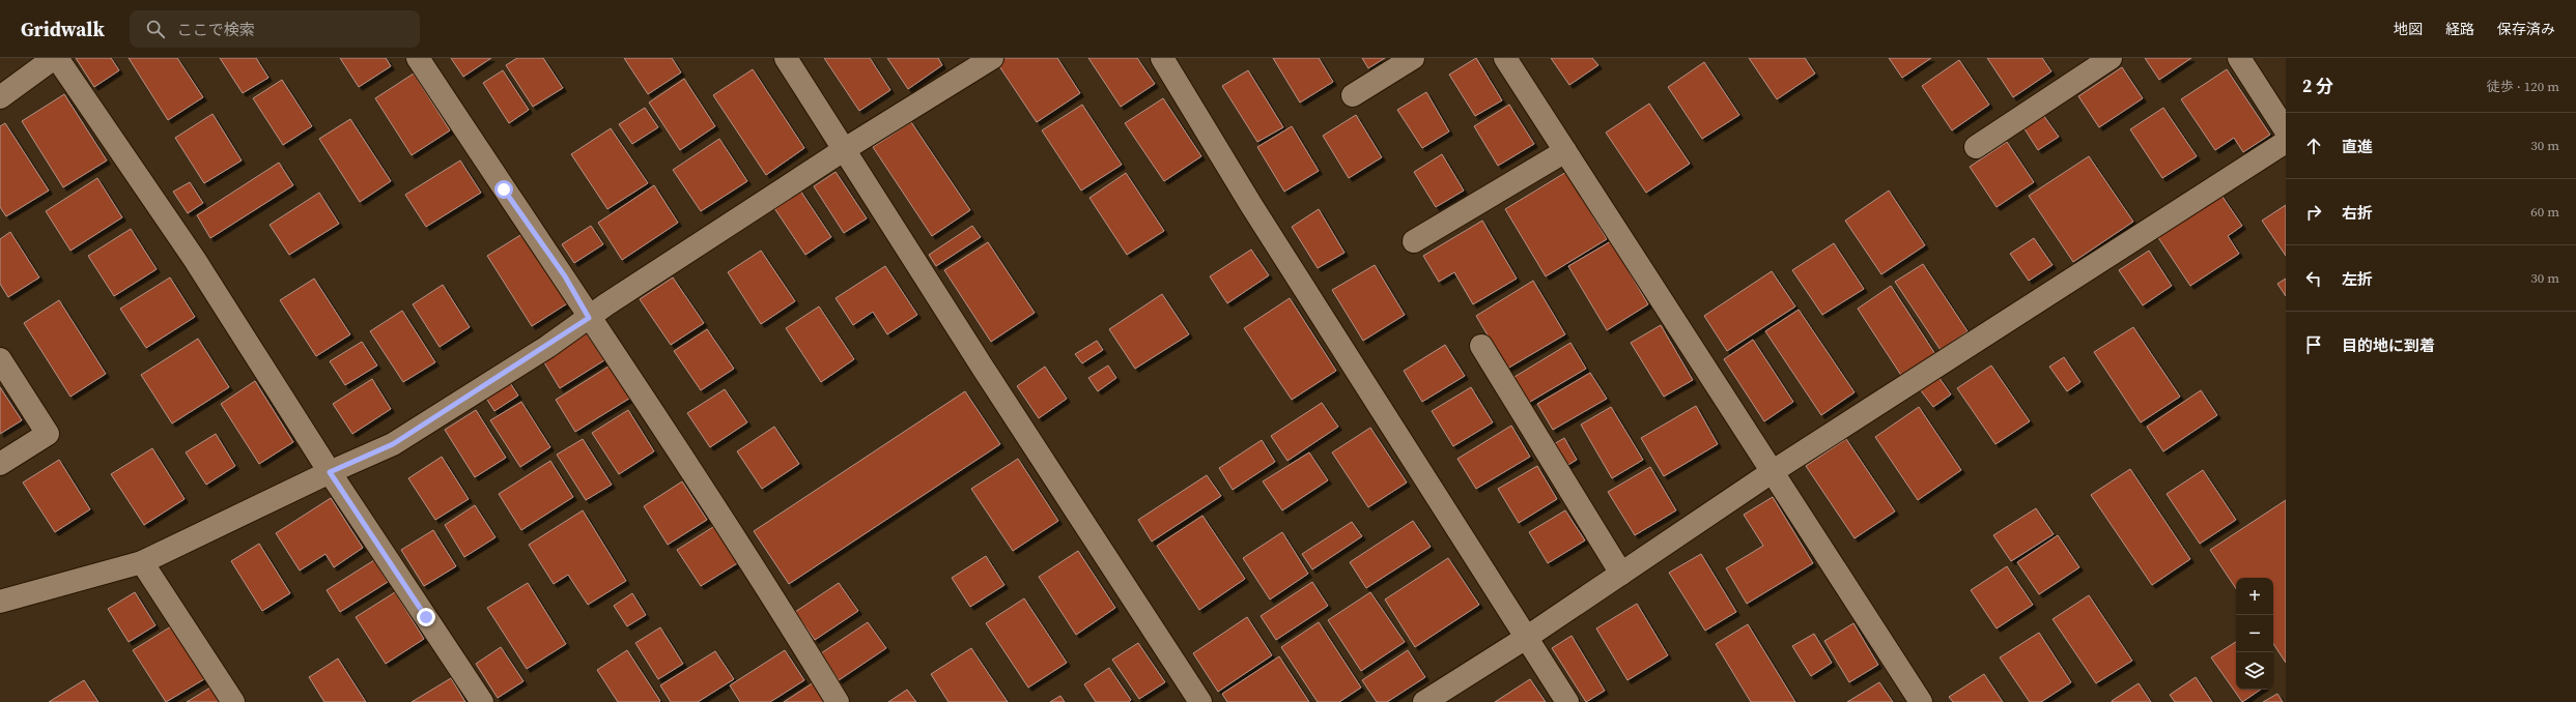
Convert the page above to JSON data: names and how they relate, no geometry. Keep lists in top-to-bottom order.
{
  "page": {
    "header": "Gridwalk",
    "search": "ここで検索",
    "nav": ["地図", "経路", "保存済み"],
    "heading": ["2 分", "徒歩 · 120 m"],
    "list": [
      ["直進", "30 m"],
      ["右折", "60 m"],
      ["左折", "30 m"],
      "目的地に到着"
    ],
    "map_buttons": ["+", "−"]
  }
}
